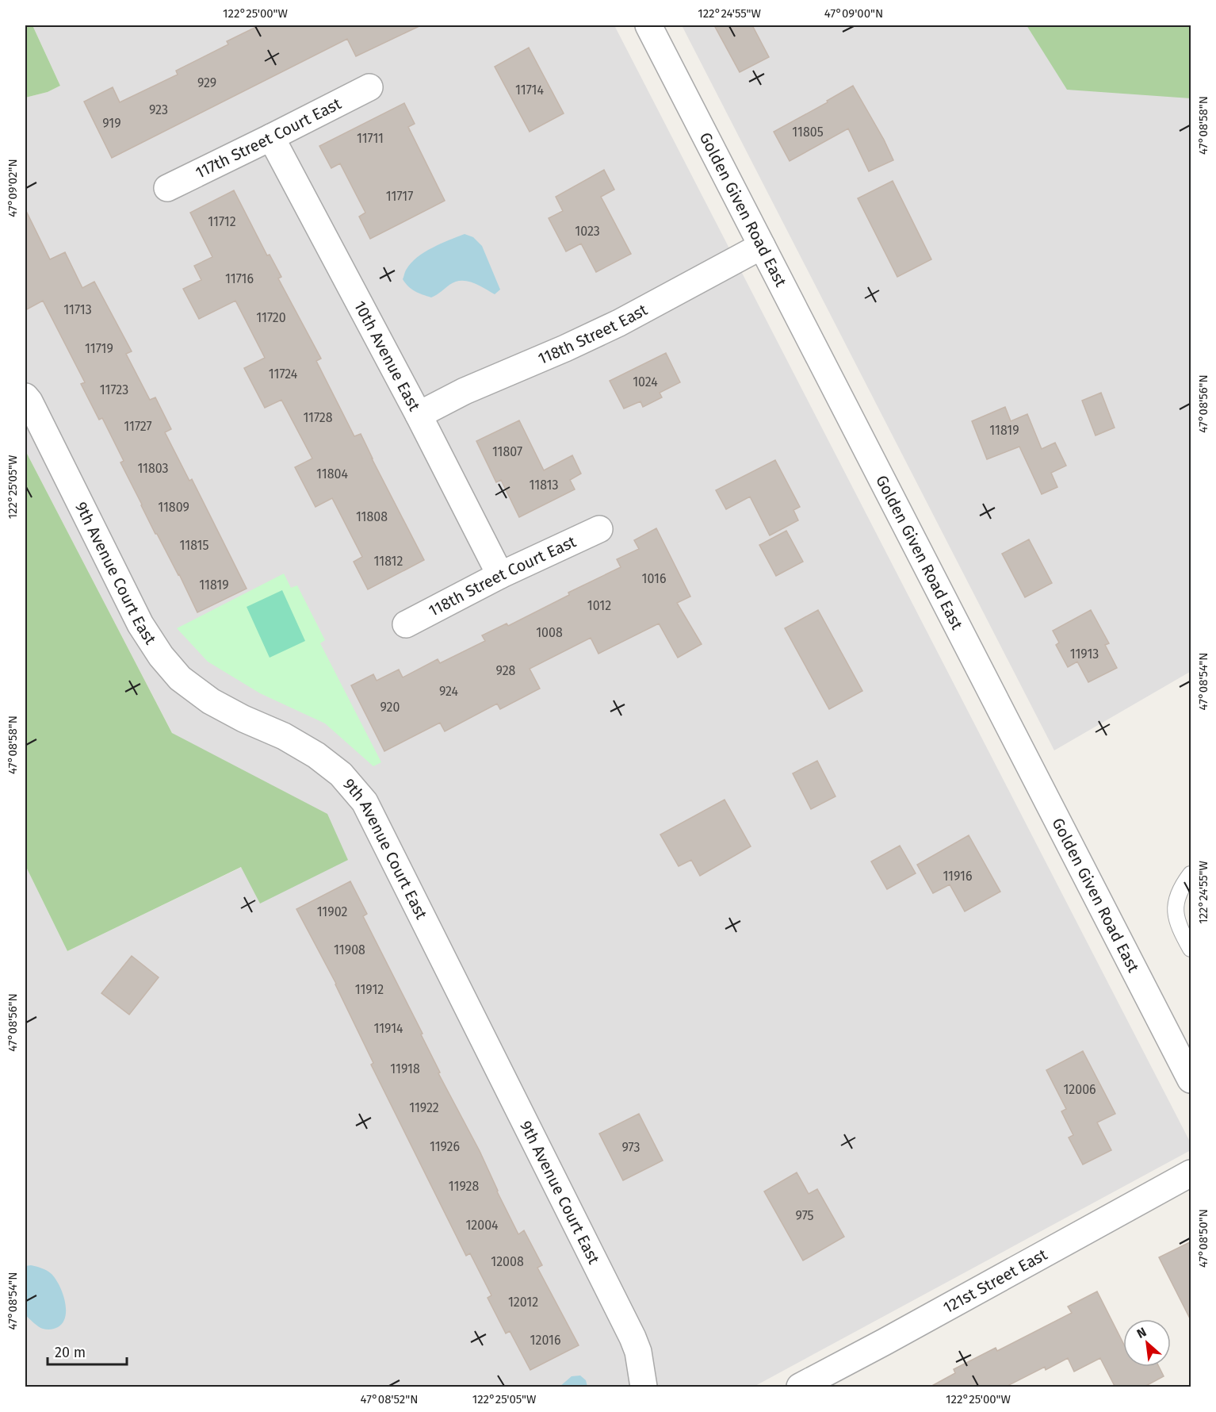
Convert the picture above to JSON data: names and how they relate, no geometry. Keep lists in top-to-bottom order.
{
  "streets": {
    "street": [
      "117th Street Court East",
      "Golden Given Road East",
      "118th Street East",
      "10th Avenue East",
      "9th Avenue Court East",
      "118th Street Court East",
      "121st Street East"
    ]
  },
  "crossings": [
    ["117th Street Court East", "10th Avenue East"],
    ["Golden Given Road East", "118th Street East"],
    ["118th Street East", "10th Avenue East"],
    ["10th Avenue East", "118th Street Court East"]
  ],
  "house_numbers": [
    "929",
    "11714",
    "923",
    "919",
    "11805",
    "11711",
    "11717",
    "11712",
    "1023",
    "11716",
    "11713",
    "11720",
    "11719",
    "11724",
    "1024",
    "11723",
    "11728",
    "11727",
    "11819",
    "11807",
    "11803",
    "11804",
    "11813",
    "11809",
    "11808",
    "11815",
    "11812",
    "1016",
    "11819",
    "1012",
    "1008",
    "11913",
    "928",
    "924",
    "920",
    "11916",
    "11902",
    "11908",
    "11912",
    "11914",
    "11918",
    "12006",
    "11922",
    "11926",
    "973",
    "11928",
    "975",
    "12004",
    "12008",
    "12012",
    "12016"
  ],
  "scale_bar": "20 m",
  "north": "top left",
  "coordinates": [
    "122°25'00\"W",
    "122°24'55\"W",
    "47°09'00\"N",
    "47°08'58\"N",
    "47°09'02\"N",
    "47°08'56\"N",
    "122°25'05\"W",
    "47°08'54\"N",
    "47°08'50\"N",
    "47°08'52\"N"
  ]
}
